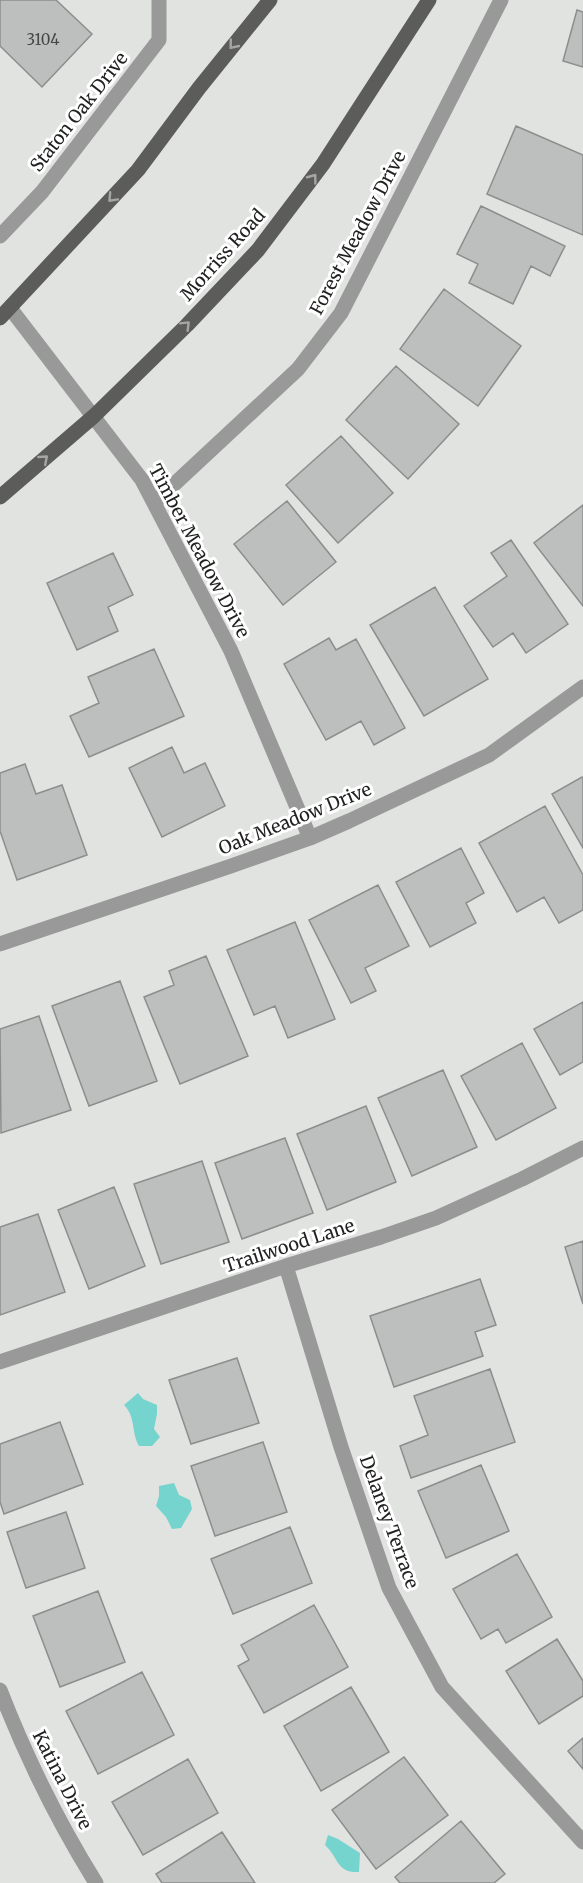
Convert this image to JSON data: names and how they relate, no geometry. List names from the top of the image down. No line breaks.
{"streets":{"main road":["Morriss Road"],"street":["Staton Oak Drive","Forest Meadow Drive","Timber Meadow Drive","Oak Meadow Drive","Trailwood Lane","Delaney Terrace","Katina Drive"]},"crossings":[["Forest Meadow Drive","Timber Meadow Drive"],["Morriss Road","Timber Meadow Drive"],["Timber Meadow Drive","Oak Meadow Drive"],["Trailwood Lane","Delaney Terrace"]],"one_way":["Morriss Road"],"house_numbers":["3104"]}
